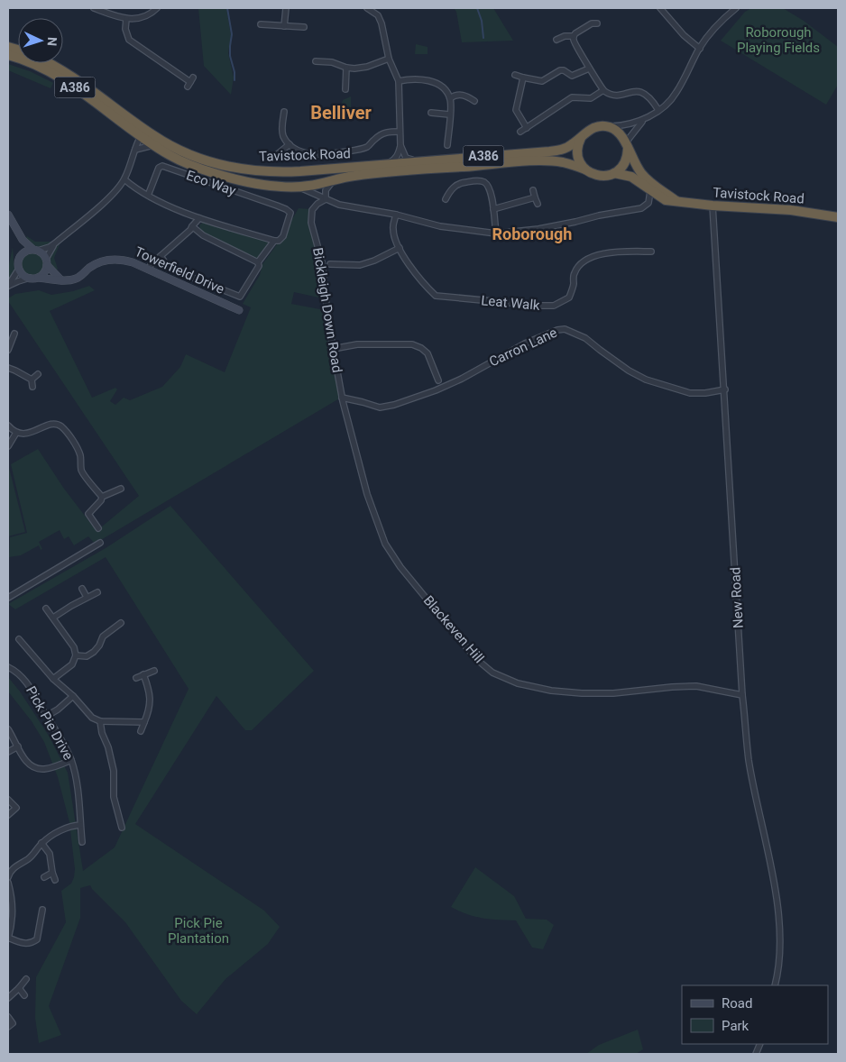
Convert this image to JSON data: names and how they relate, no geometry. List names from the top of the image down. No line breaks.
{"streets":{"highway":["A386","Tavistock Road"],"street":["Eco Way","Towerfield Drive","Leat Walk","Bickleigh Down Road","Carron Lane","New Road","Blackeven Hill","Pick Pie Drive"]},"crossings":[["Tavistock Road","Leat Walk"],["Tavistock Road","Bickleigh Down Road"],["Tavistock Road","New Road"],["Bickleigh Down Road","Carron Lane"],["Bickleigh Down Road","Blackeven Hill"],["Carron Lane","New Road"],["Carron Lane","Blackeven Hill"],["New Road","Blackeven Hill"]],"districts":["Belliver","Roborough"],"parks":["Roborough Playing Fields","Pick Pie Plantation"],"legend":["Road","Park"],"north":"right"}
